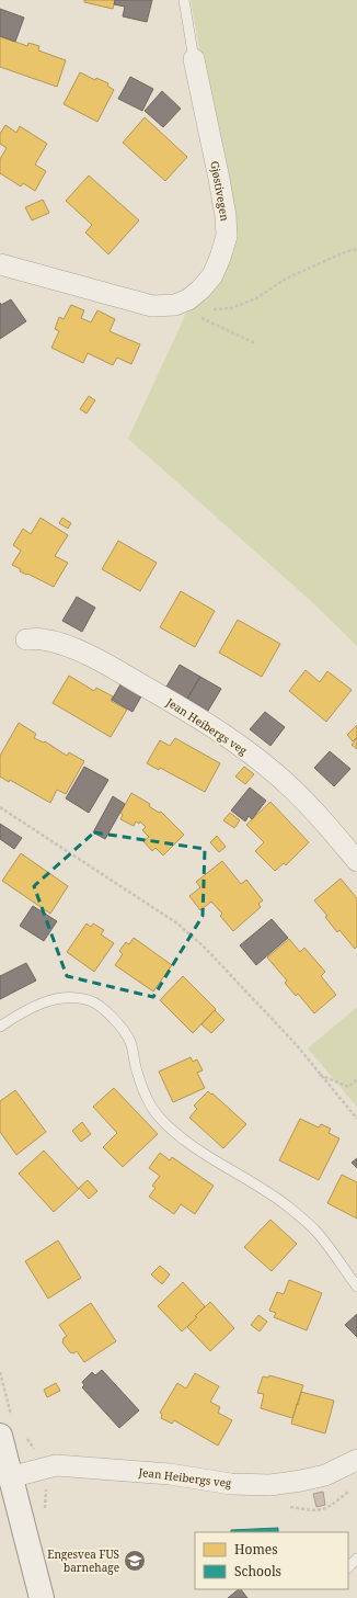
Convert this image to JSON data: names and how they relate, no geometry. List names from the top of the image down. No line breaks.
{"streets":{"street":["Gjøstivegen","Jean Heibergs veg"]},"places":{"school or university":["Engesvea FUS barnehage"]},"legend":["Homes","Schools"]}
